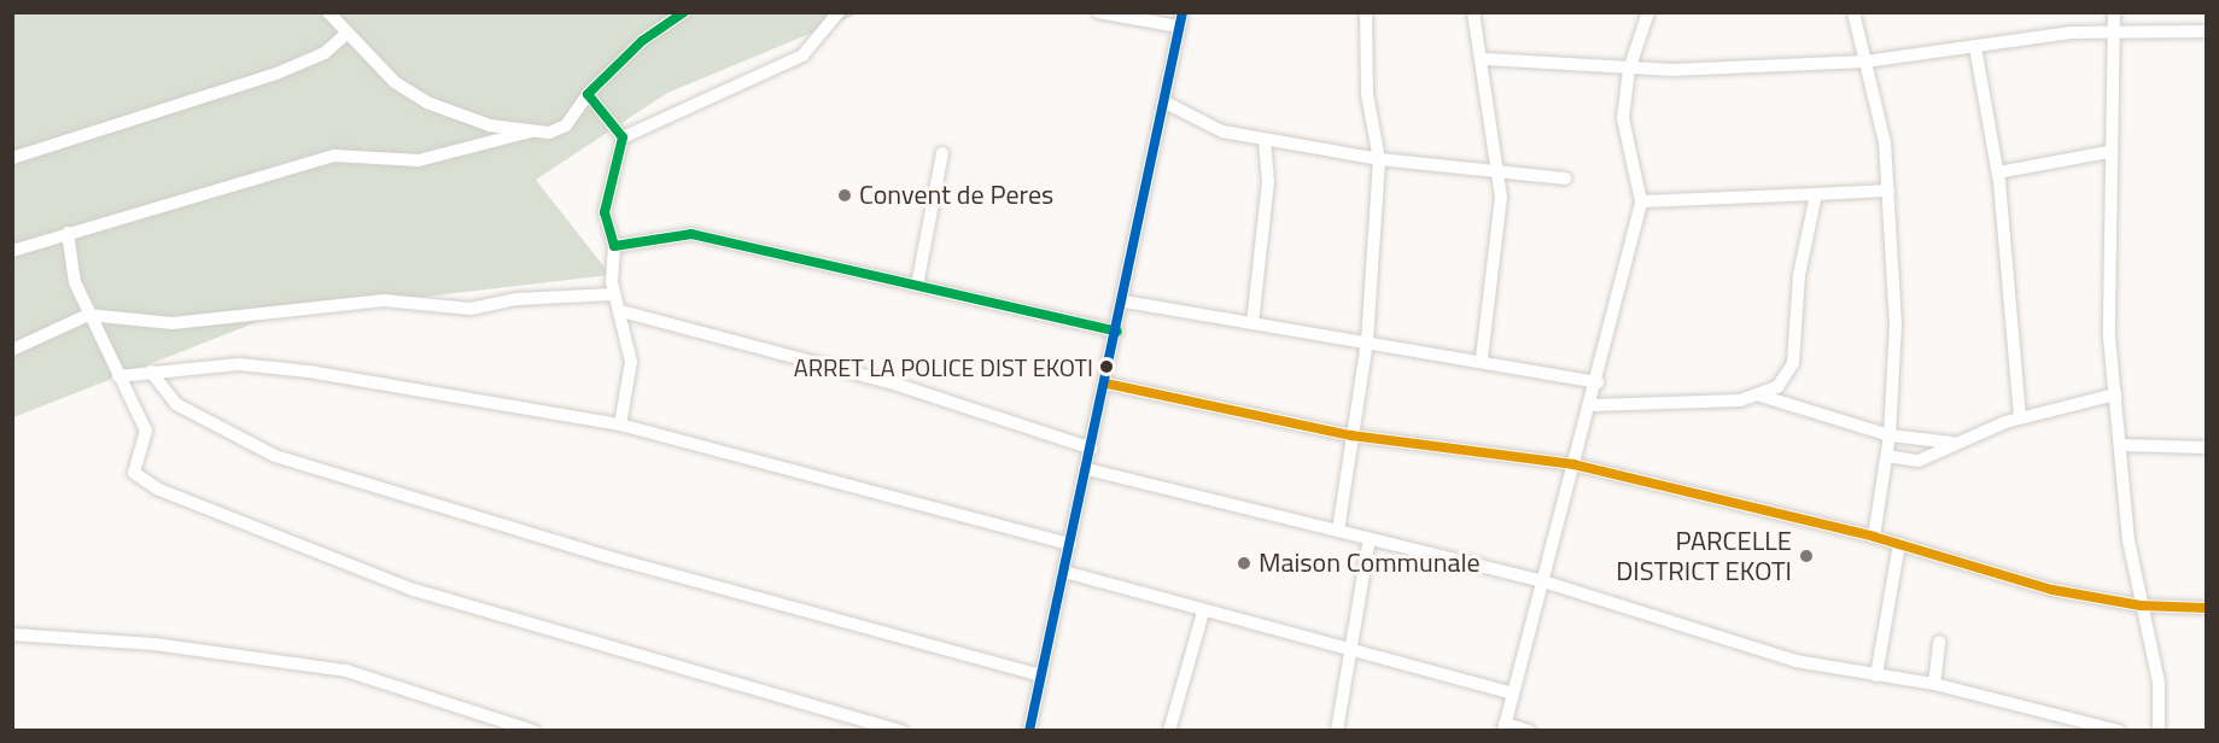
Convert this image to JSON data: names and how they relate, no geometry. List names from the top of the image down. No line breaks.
{"places":["Convent de Peres","ARRET LA POLICE DIST EKOTI","PARCELLE DISTRICT EKOTI","Maison Communale"]}
